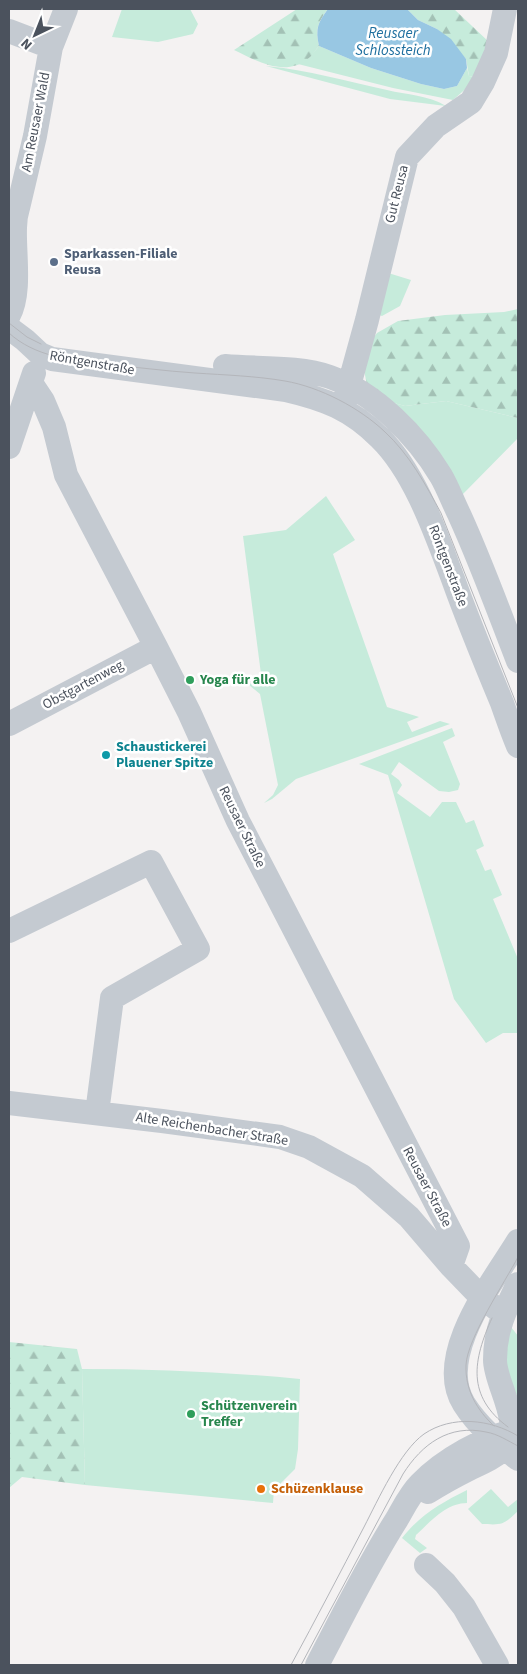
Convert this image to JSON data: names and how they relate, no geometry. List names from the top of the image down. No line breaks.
{"streets":{"street":["Am Reusaer Wald","Gut Reusa","Röntgenstraße","Obstgartenweg","Reusaer Straße","Alte Reichenbacher Straße"]},"crossings":[["Gut Reusa","Röntgenstraße"],["Obstgartenweg","Reusaer Straße"],["Reusaer Straße","Alte Reichenbacher Straße"]],"water":["Reusaer Schlossteich"],"places":["Sparkassen-Filiale Reusa","Yoga für alle","Schaustickerei Plauener Spitze","Schützenverein Treffer","Schüzenklause"],"north":"bottom left"}
